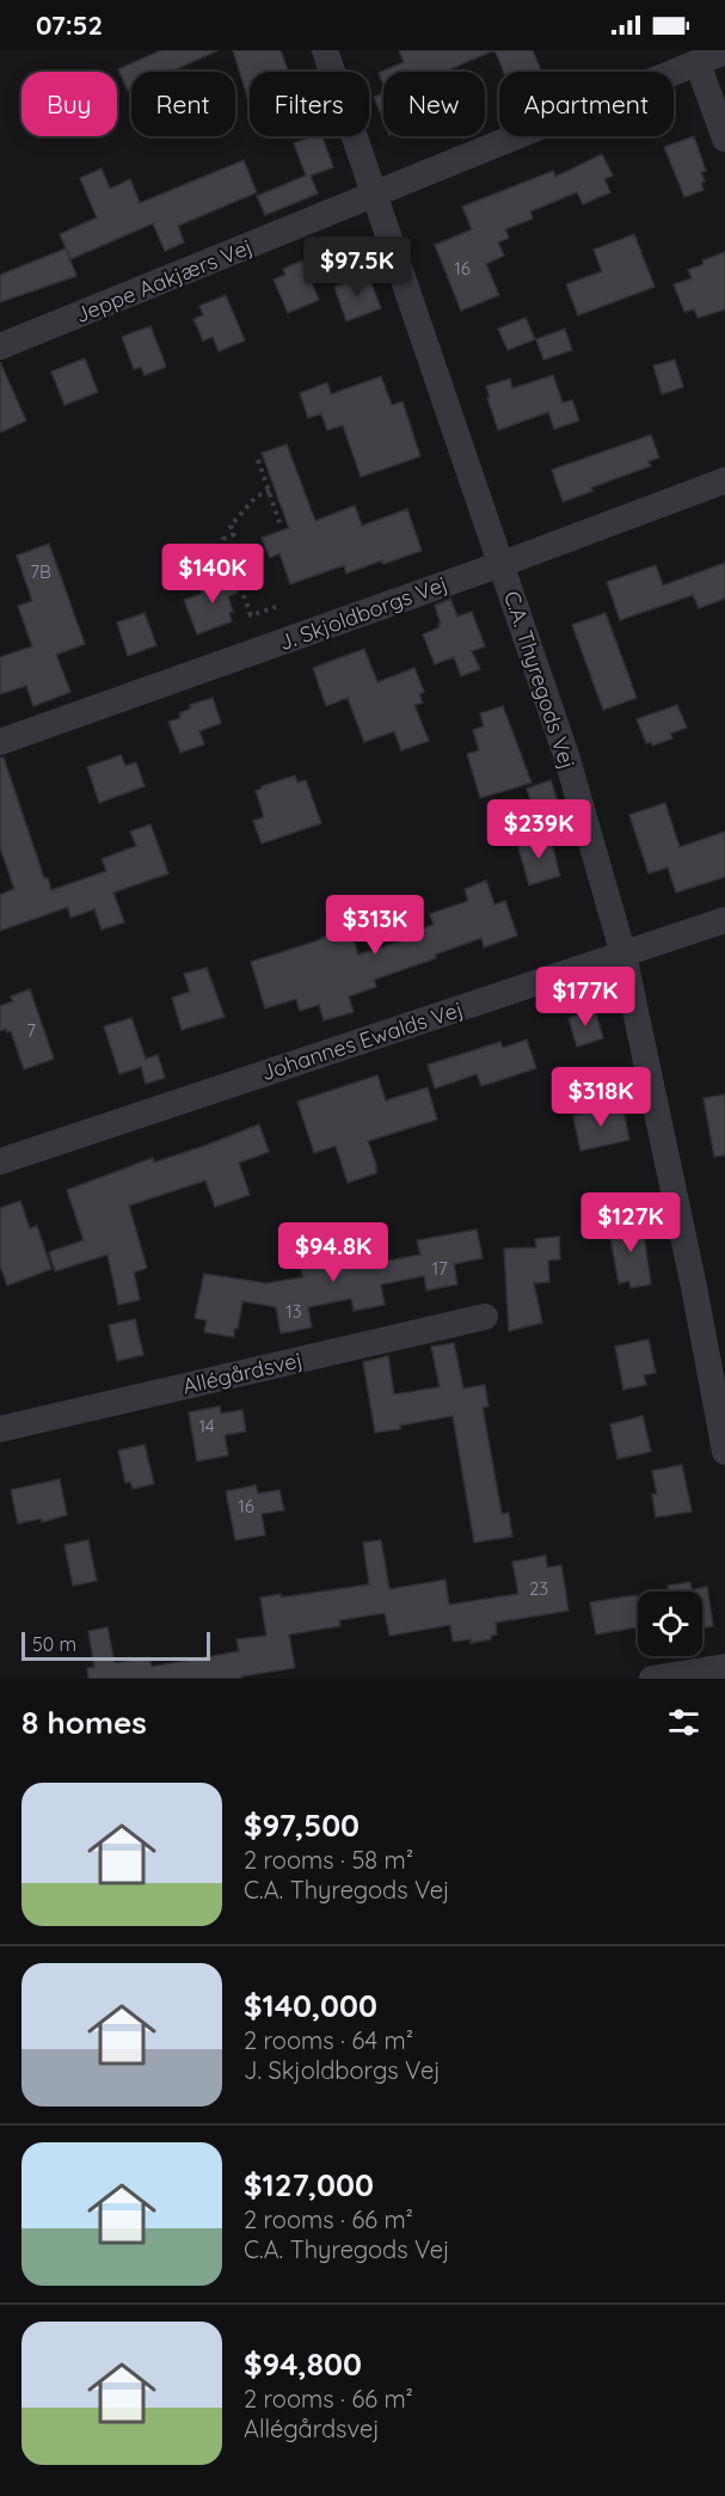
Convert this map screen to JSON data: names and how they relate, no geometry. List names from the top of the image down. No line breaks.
{"streets":{"street":["Jeppe Aakjærs Vej","J. Skjoldborgs Vej","C.A. Thyregods Vej","Johannes Ewalds Vej","Allégårdsvej"]},"crossings":[["Jeppe Aakjærs Vej","C.A. Thyregods Vej"],["J. Skjoldborgs Vej","C.A. Thyregods Vej"],["C.A. Thyregods Vej","Johannes Ewalds Vej"]],"house_numbers":["16","7B","7","17","13","14","16","23"],"scale_bar":"50 m","page":{"status":"07:52","chip":["Buy","Rent","Filters","New","Apartment"],"price":["$97.5K","$140K","$239K","$313K","$177K","$318K","$127K","$94.8K"],"scale":"50 m","heading":"8 homes","list":[{"name":"$97,500","note":"2 rooms · 58 m² · C.A. Thyregods Vej"},{"name":"$140,000","note":"2 rooms · 64 m² · J. Skjoldborgs Vej"},{"name":"$127,000","note":"2 rooms · 66 m² · C.A. Thyregods Vej"},{"name":"$94,800","note":"2 rooms · 66 m² · Allégårdsvej"}]}}
